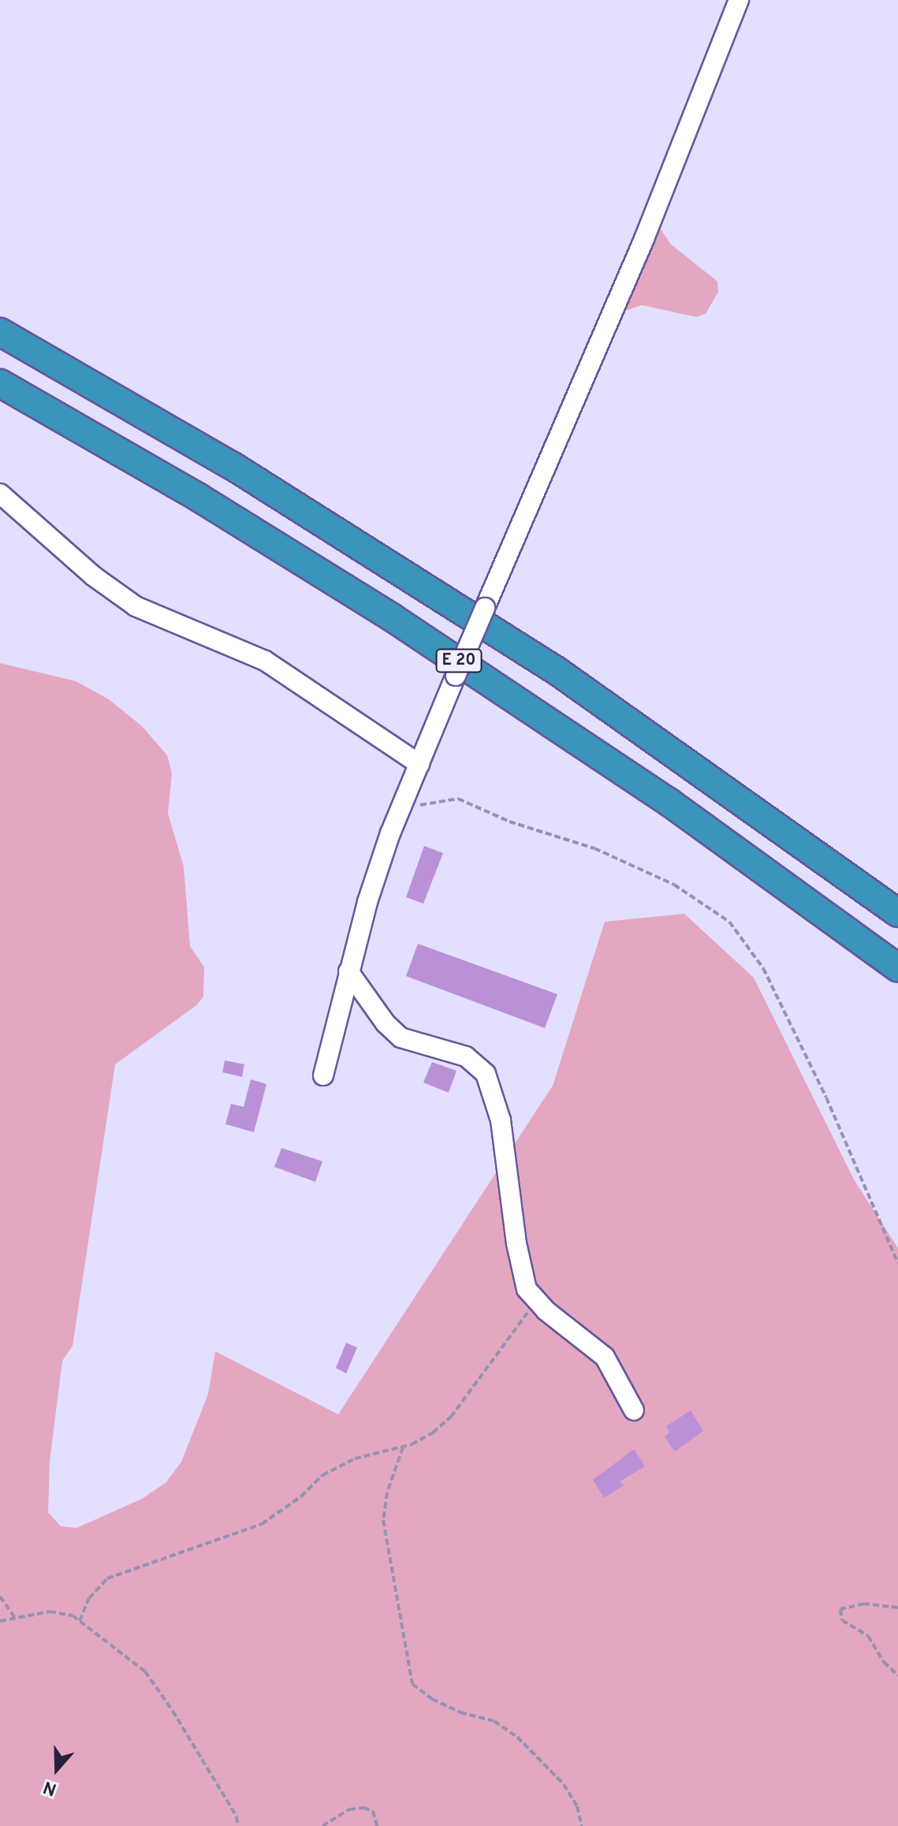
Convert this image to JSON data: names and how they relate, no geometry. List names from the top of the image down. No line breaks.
{"streets":{"highway":["E 20"]},"north":"bottom"}
